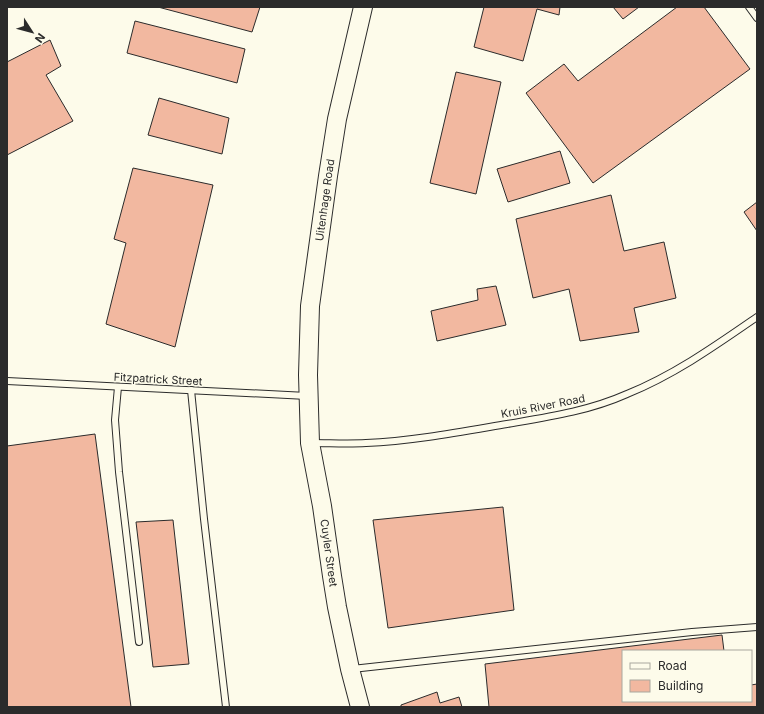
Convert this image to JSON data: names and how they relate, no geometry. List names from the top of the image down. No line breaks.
{"streets":{"main road":["Uitenhage Road","Cuyler Street"],"lane":["Fitzpatrick Street","Kruis River Road"]},"crossings":[["Uitenhage Road","Fitzpatrick Street"],["Uitenhage Road","Cuyler Street"],["Fitzpatrick Street","Cuyler Street"],["Kruis River Road","Cuyler Street"]],"legend":["Road","Building"],"north":"bottom right"}
